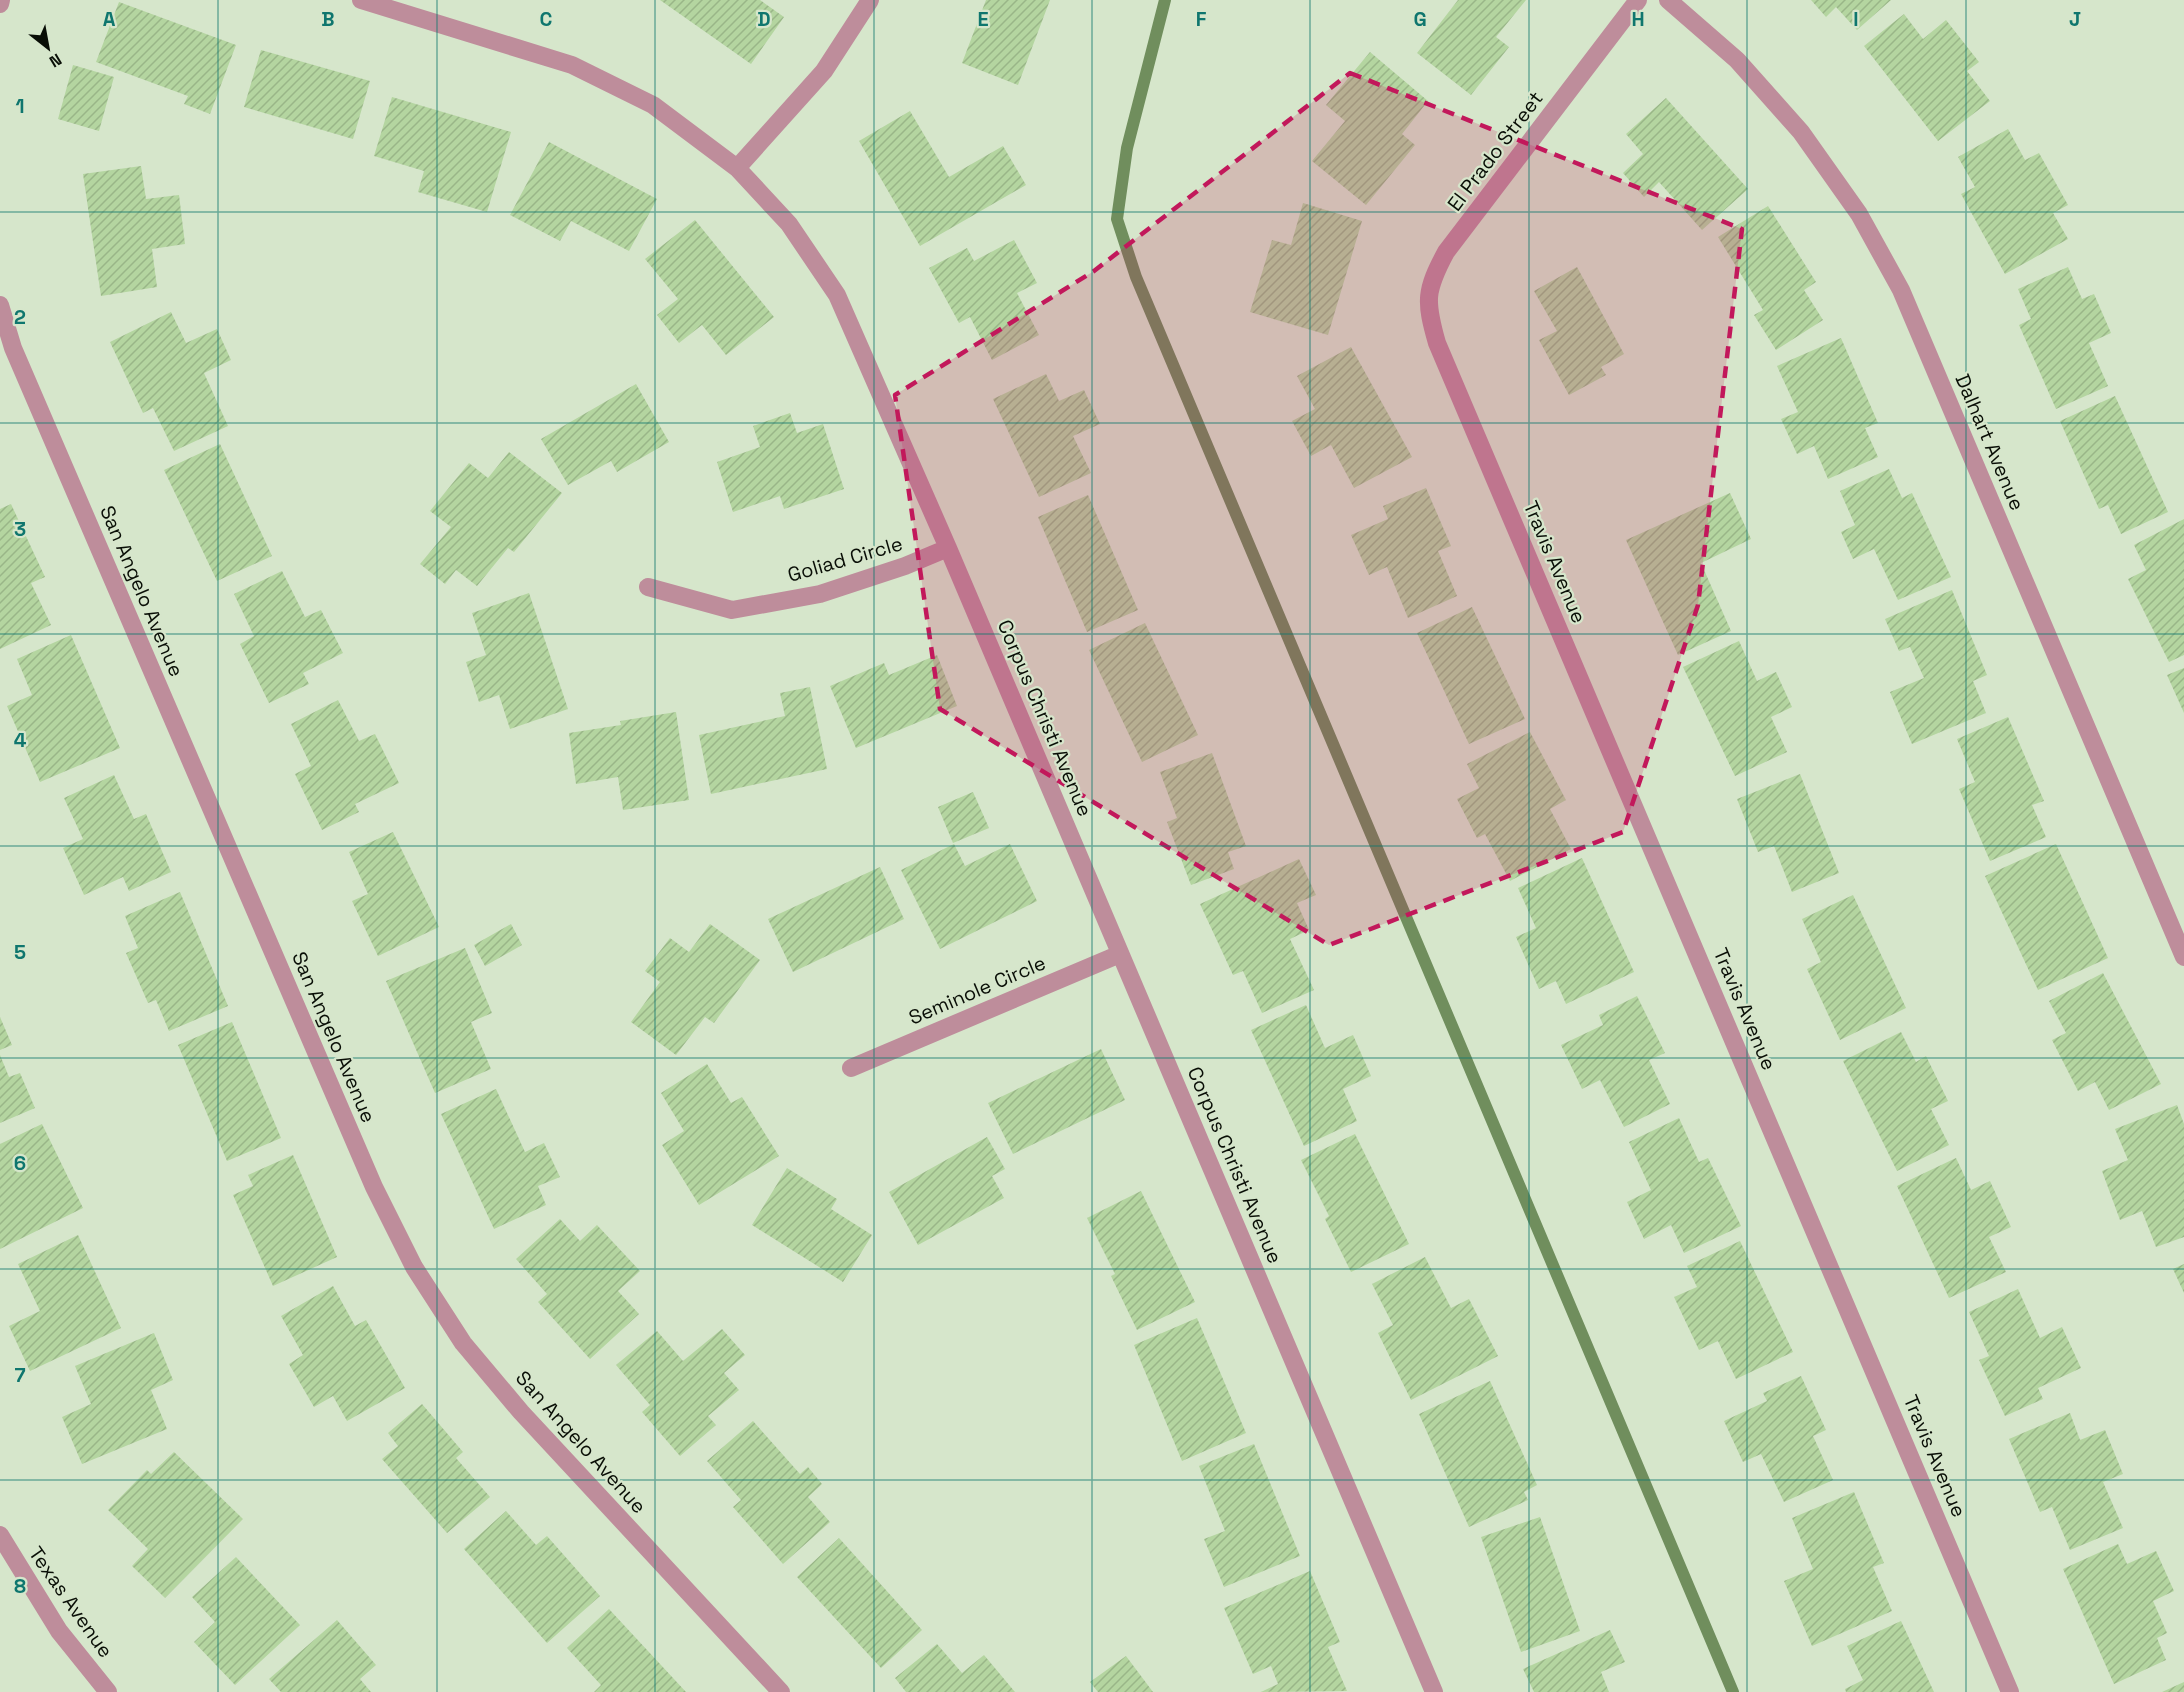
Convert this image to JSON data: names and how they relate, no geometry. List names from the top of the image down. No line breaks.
{"streets":{"street":["El Prado Street","Dalhart Avenue","Goliad Circle","Travis Avenue","San Angelo Avenue","Corpus Christi Avenue","Seminole Circle","Texas Avenue"]},"crossings":[["El Prado Street","Travis Avenue"],["Goliad Circle","Corpus Christi Avenue"],["Corpus Christi Avenue","Seminole Circle"]],"north":"bottom right","grid":{"columns":["A","B","C","D","E","F","G","H","I","J"],"rows":["1","2","3","4","5","6","7","8"]}}
